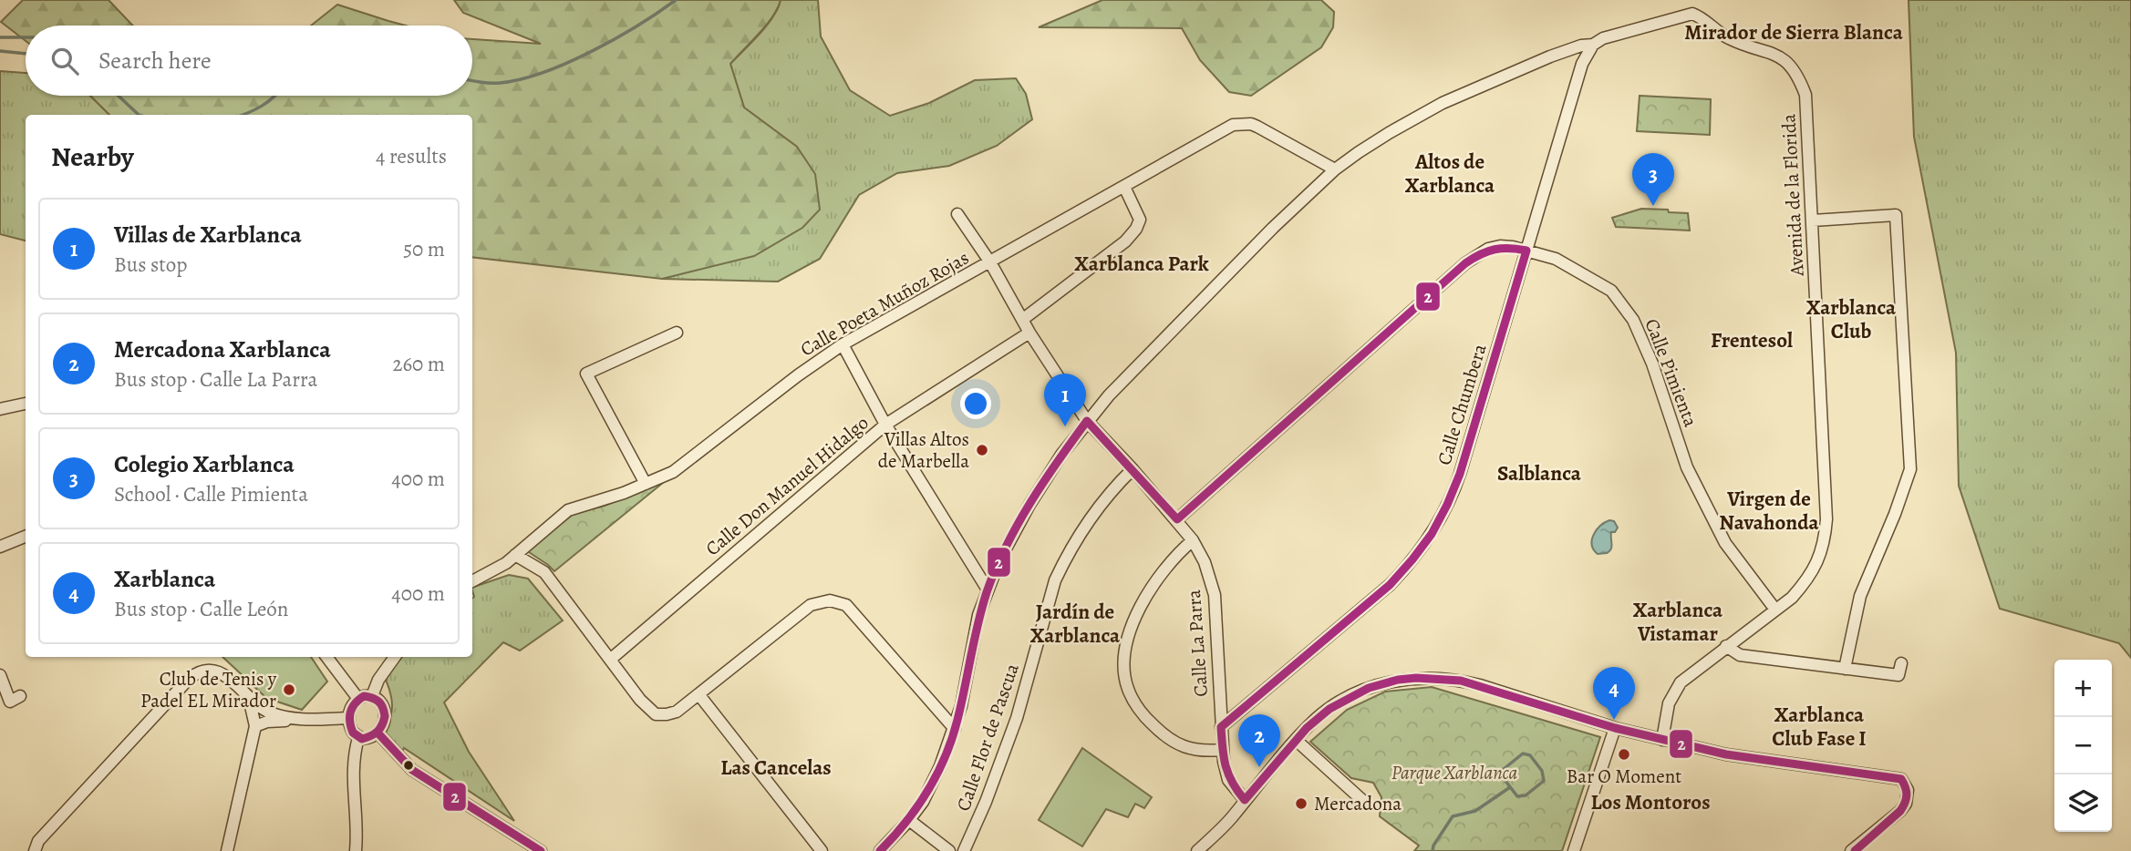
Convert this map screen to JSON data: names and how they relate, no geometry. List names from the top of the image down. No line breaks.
{"streets":{"street":["Avenida de la Florida","Calle Poeta Muñoz Rojas","Calle Pimienta","Calle Chumbera","Calle Don Manuel Hidalgo","Calle La Parra","Calle Flor de Pascua"]},"crossings":[["Avenida de la Florida","Calle Poeta Muñoz Rojas"],["Avenida de la Florida","Calle Pimienta"],["Avenida de la Florida","Calle Chumbera"],["Avenida de la Florida","Calle La Parra"],["Calle Poeta Muñoz Rojas","Calle La Parra"],["Calle Pimienta","Calle Chumbera"],["Calle Pimienta","Calle La Parra"],["Calle Chumbera","Calle La Parra"],["Calle Don Manuel Hidalgo","Calle La Parra"],["Calle La Parra","Calle Flor de Pascua"]],"districts":["Mirador de Sierra Blanca","Altos de Xarblanca","Xarblanca Park","Xarblanca Club","Frentesol","Salblanca","Virgen de Navahonda","Xarblanca Vistamar","Jardín de Xarblanca","Xarblanca Club Fase I","Las Cancelas","Los Montoros"],"parks":["Parque Xarblanca"],"places":["Villas Altos de Marbella","Club de Tenis y Padel EL Mirador","Bar O Moment","Mercadona"],"lines":["transit line 2"],"page":{"search":"Search here","heading":["Nearby","4 results"],"pins":["3","1","4","2"],"list":[{"mark":"1","name":"Villas de Xarblanca","note":"Bus stop","value":"50 m"},{"mark":"2","name":"Mercadona Xarblanca","note":"Bus stop · Calle La Parra","value":"260 m"},{"mark":"3","name":"Colegio Xarblanca","note":"School · Calle Pimienta","value":"400 m"},{"mark":"4","name":"Xarblanca","note":"Bus stop · Calle León","value":"400 m"}],"map_buttons":["+","−"]}}
